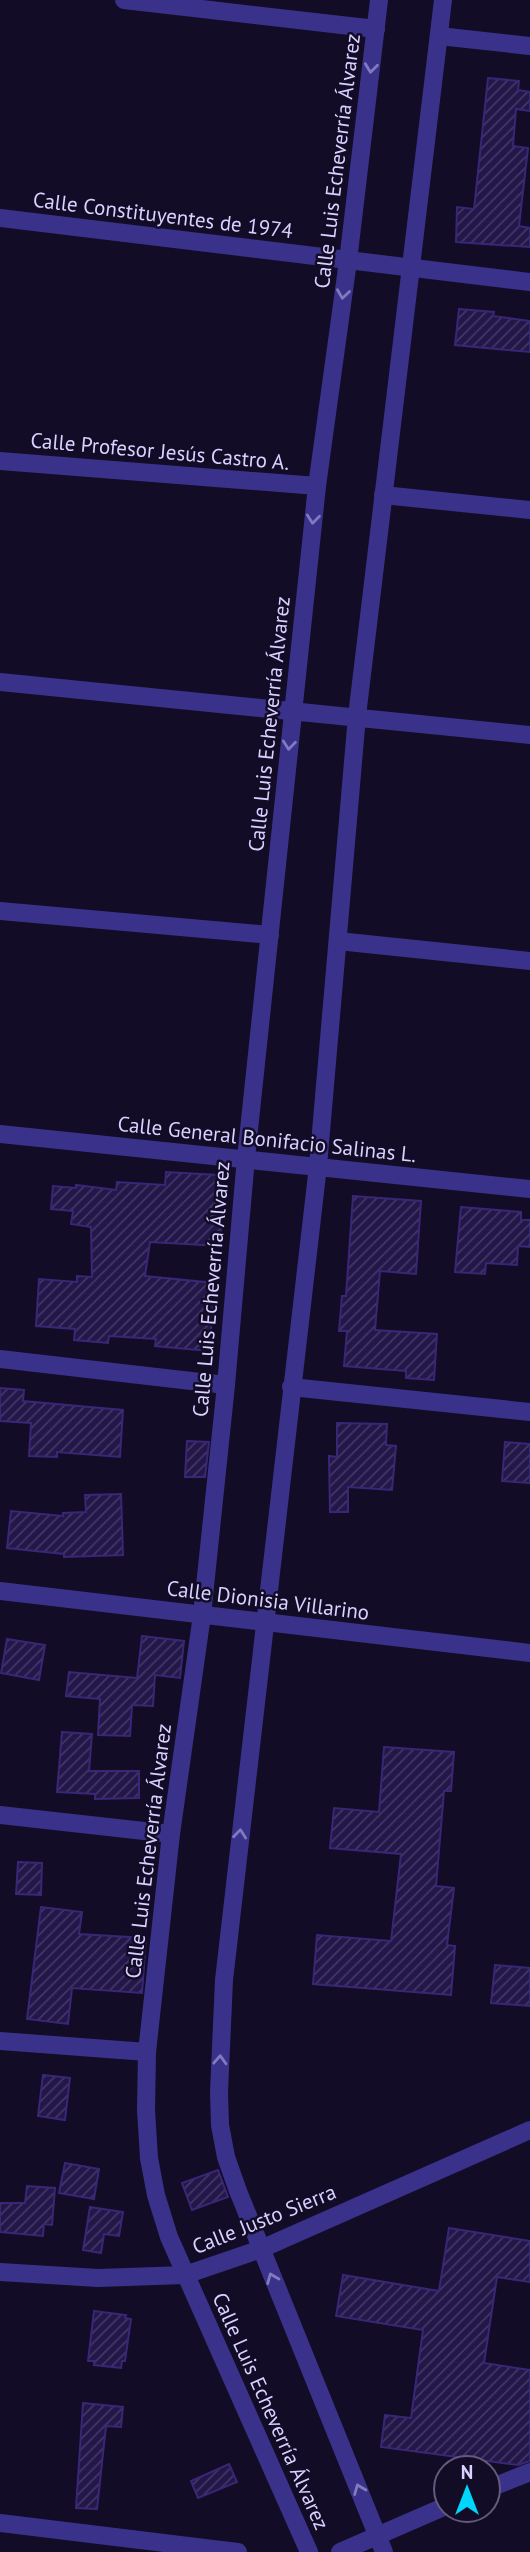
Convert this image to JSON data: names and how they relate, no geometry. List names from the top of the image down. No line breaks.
{"streets":{"street":["Calle Luis Echeverría Álvarez","Calle Constituyentes de 1974","Calle Profesor Jesús Castro A.","Calle General Bonifacio Salinas L.","Calle Dionisia Villarino","Calle Justo Sierra"]},"crossings":[["Calle Luis Echeverría Álvarez","Calle Constituyentes de 1974"],["Calle Luis Echeverría Álvarez","Calle Profesor Jesús Castro A."],["Calle Luis Echeverría Álvarez","Calle General Bonifacio Salinas L."],["Calle Luis Echeverría Álvarez","Calle Dionisia Villarino"],["Calle Luis Echeverría Álvarez","Calle Justo Sierra"]],"north":"top"}
